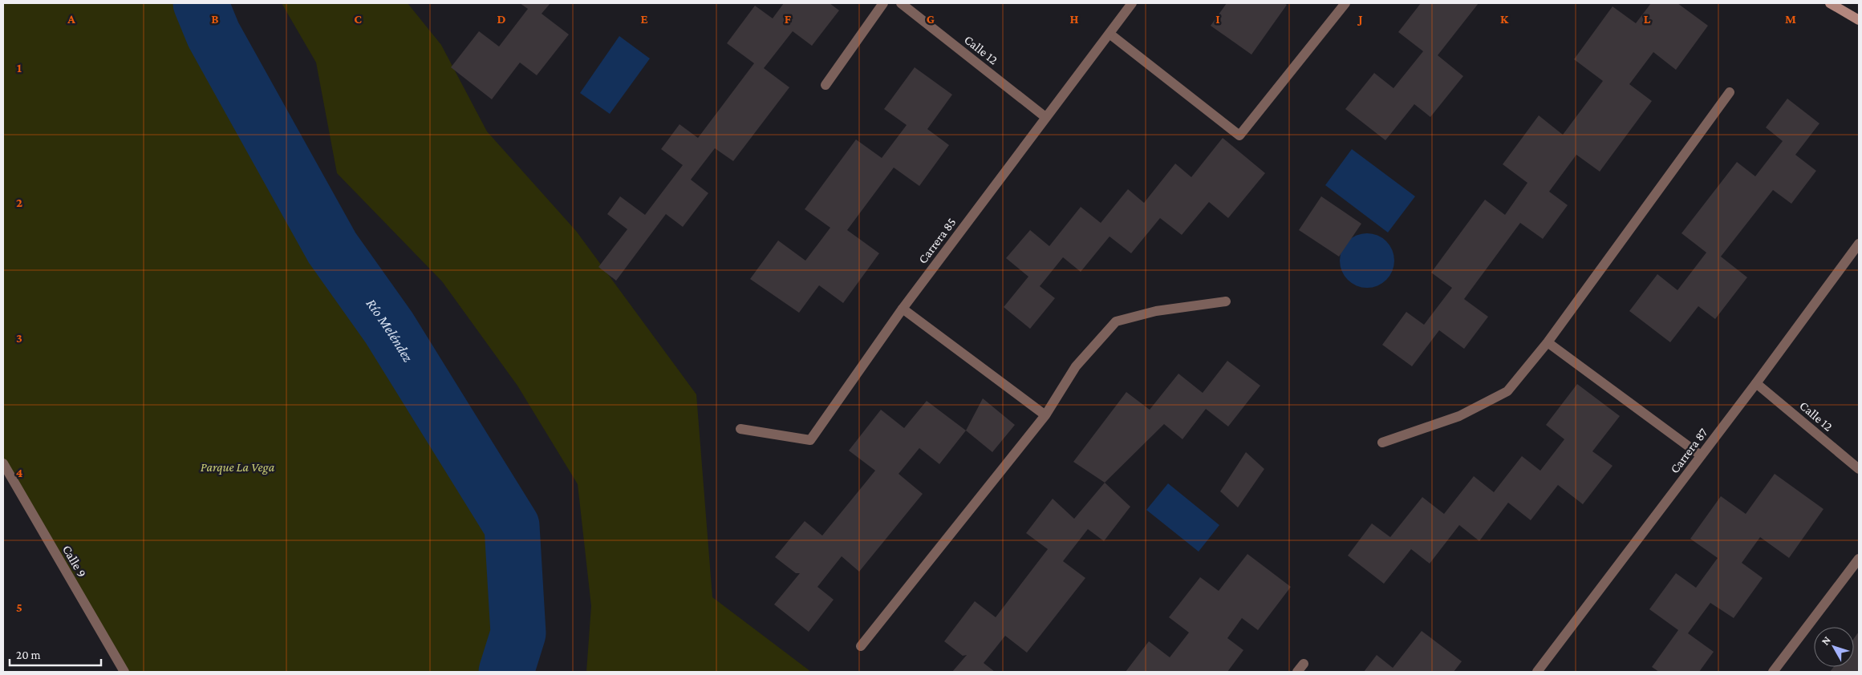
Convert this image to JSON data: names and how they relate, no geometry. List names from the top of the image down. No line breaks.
{"streets":{"street":["Calle 12","Carrera 85","Carrera 87","Calle 9"]},"crossings":[["Calle 12","Carrera 85"],["Calle 12","Carrera 87"]],"water":["Río Meléndez"],"parks":["Parque La Vega"],"scale_bar":"20 m","north":"top left","grid":{"columns":["A","B","C","D","E","F","G","H","I","J","K","L","M"],"rows":["1","2","3","4","5"]}}
